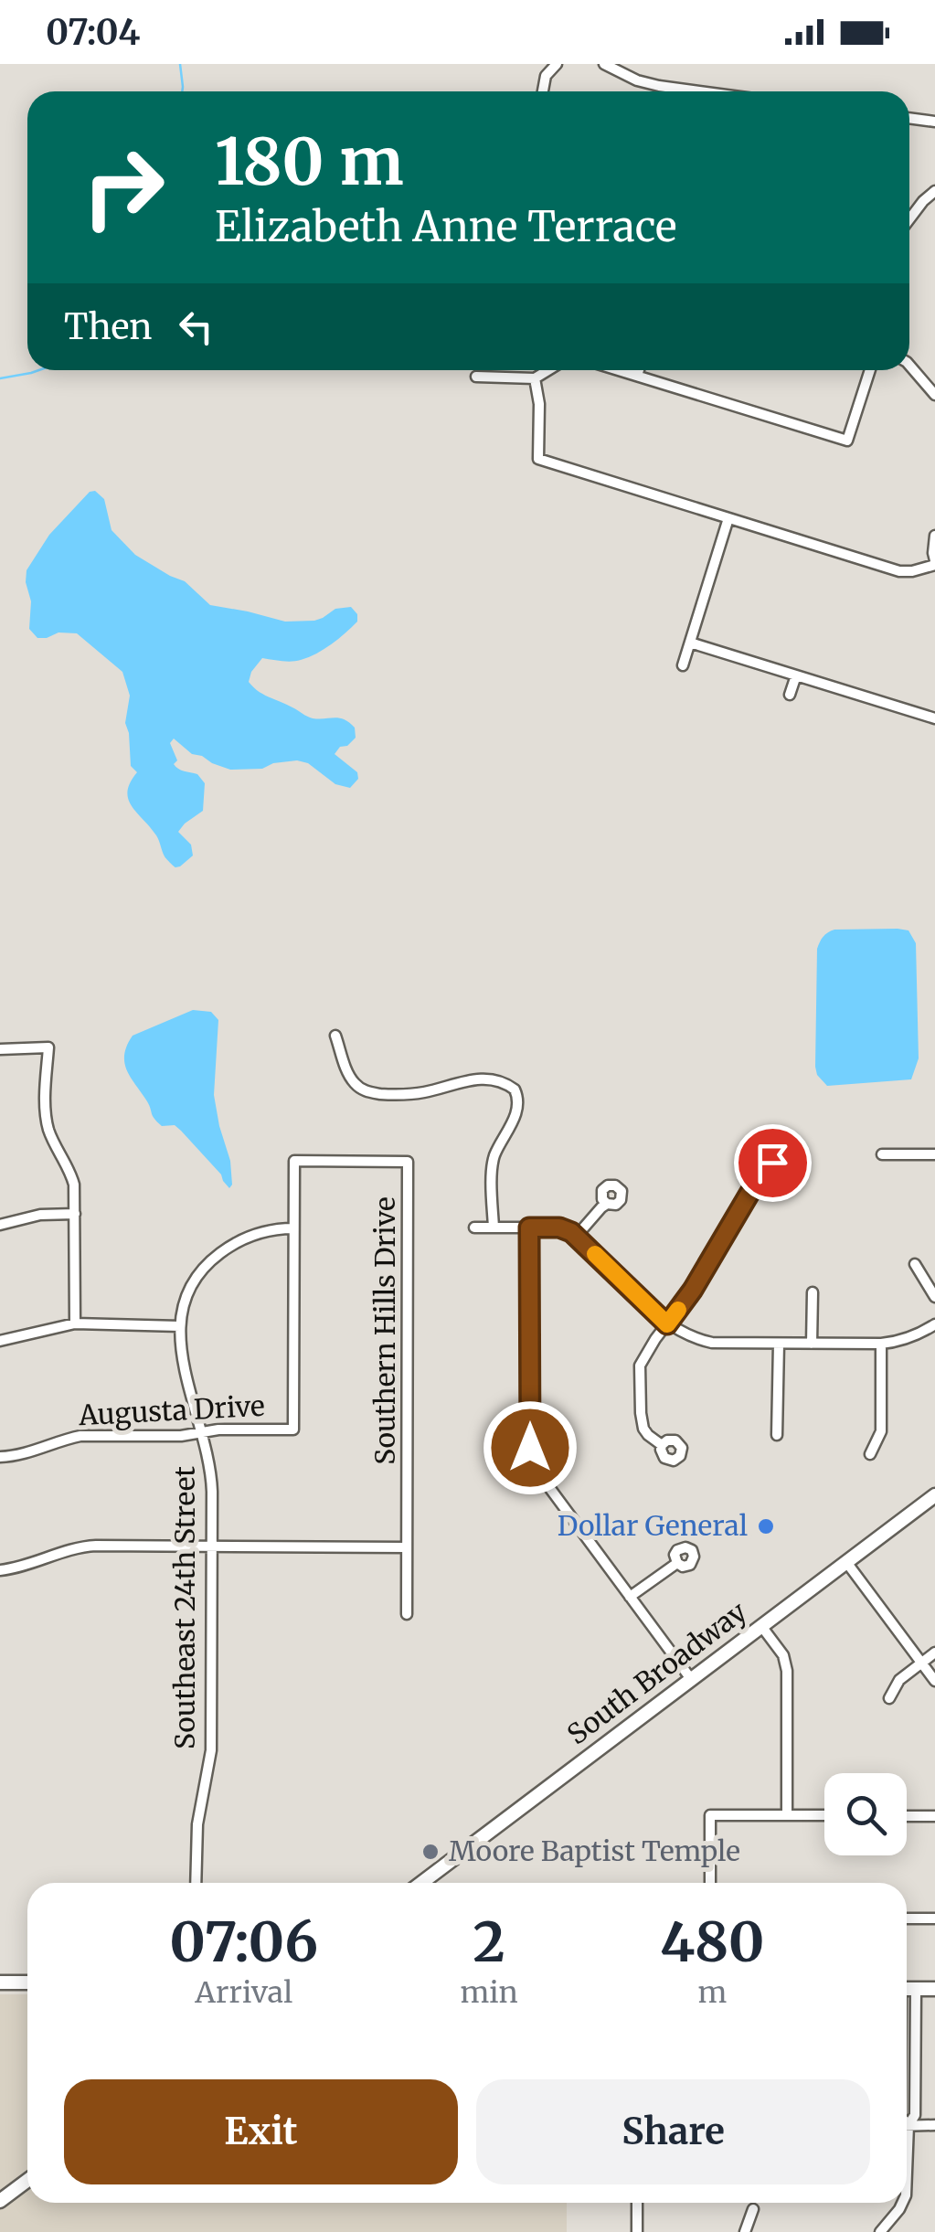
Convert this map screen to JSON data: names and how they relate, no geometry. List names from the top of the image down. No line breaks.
{"streets":{"street":["Southern Hills Drive","Augusta Drive","Southeast 24th Street","South Broadway"]},"crossings":[["Southern Hills Drive","Augusta Drive"],["Southern Hills Drive","Southeast 24th Street"],["Augusta Drive","Southeast 24th Street"]],"places":["Dollar General","Moore Baptist Temple"],"page":{"status":"07:04","turn":["180 m","Elizabeth Anne Terrace"],"then":"Then","eta":["07:06","Arrival","2","min","480","m"],"buttons":["Exit","Share"]}}
